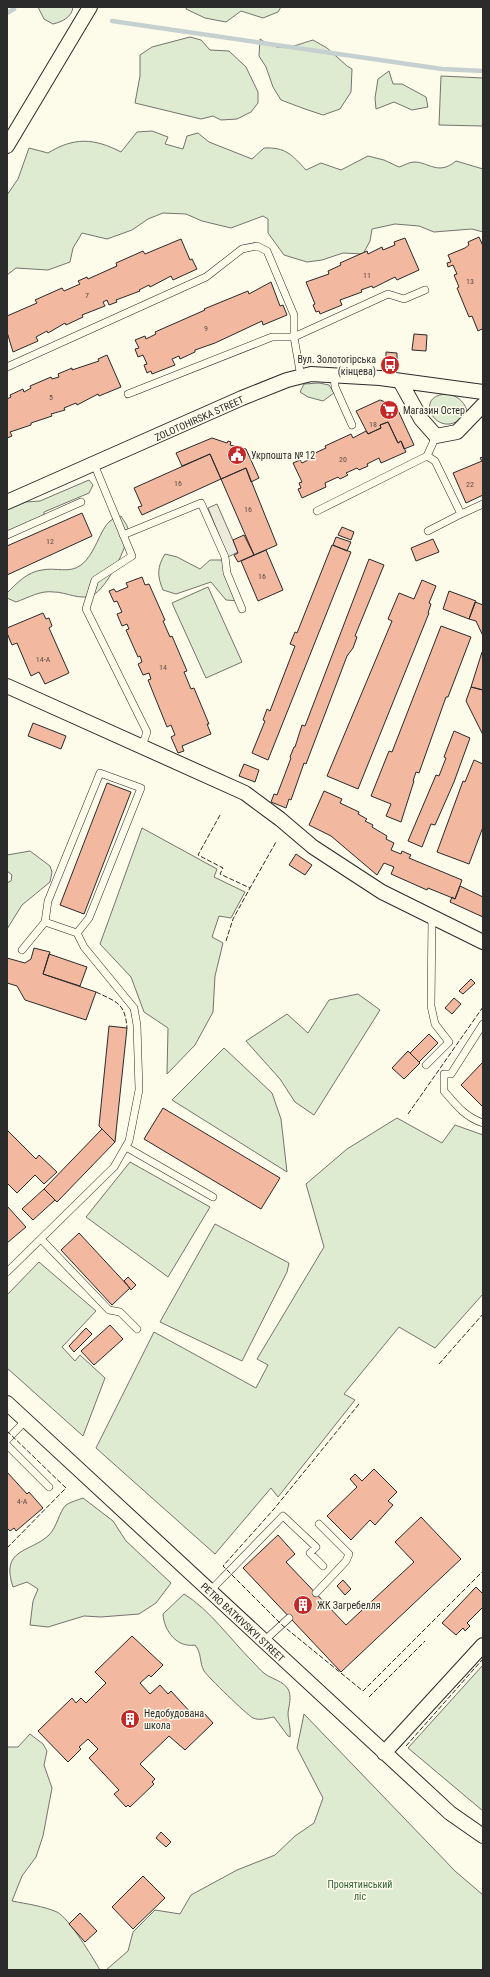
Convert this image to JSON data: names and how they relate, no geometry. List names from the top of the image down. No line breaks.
{"streets":{"street":["ZOLOTOHIRSKA STREET","PETRO BATKIVSKYI STREET"]},"parks":["Пронятинський ліс"],"places":{"bus stop":["Вул. Золотогірська (кінцева)"],"supermarket":["Магазин Остер"],"public building":["Укрпошта № 12"],"building":["ЖК Загребелля","Недобудована школа"]},"house_numbers":["11","13","7","9","5","18","20","16","22","16","12","16","14-А","14","4-А"]}
